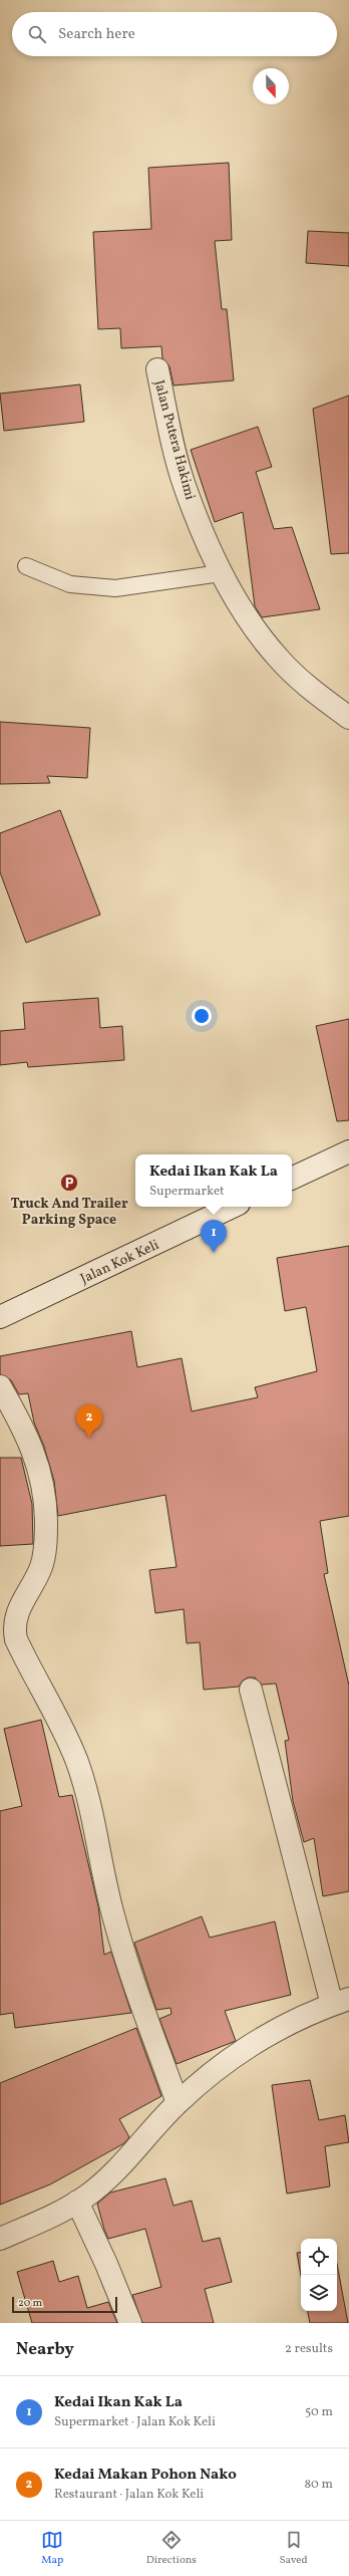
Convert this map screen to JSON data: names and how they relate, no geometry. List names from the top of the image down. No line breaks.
{"streets":{"street":["Jalan Putera Hakimi","Jalan Kok Keli"]},"places":{"parking":["Truck And Trailer Parking Space"]},"scale_bar":"20 m","north":"bottom","page":{"search":"Search here","popup":["Kedai Ikan Kak La","Supermarket"],"pins":["1","2"],"scale":"20 m","heading":["Nearby","2 results"],"list":[{"mark":"1","name":"Kedai Ikan Kak La","note":"Supermarket · Jalan Kok Keli","value":"50 m"},{"mark":"2","name":"Kedai Makan Pohon Nako","note":"Restaurant · Jalan Kok Keli","value":"80 m"}],"nav":["Map","Directions","Saved"]}}
